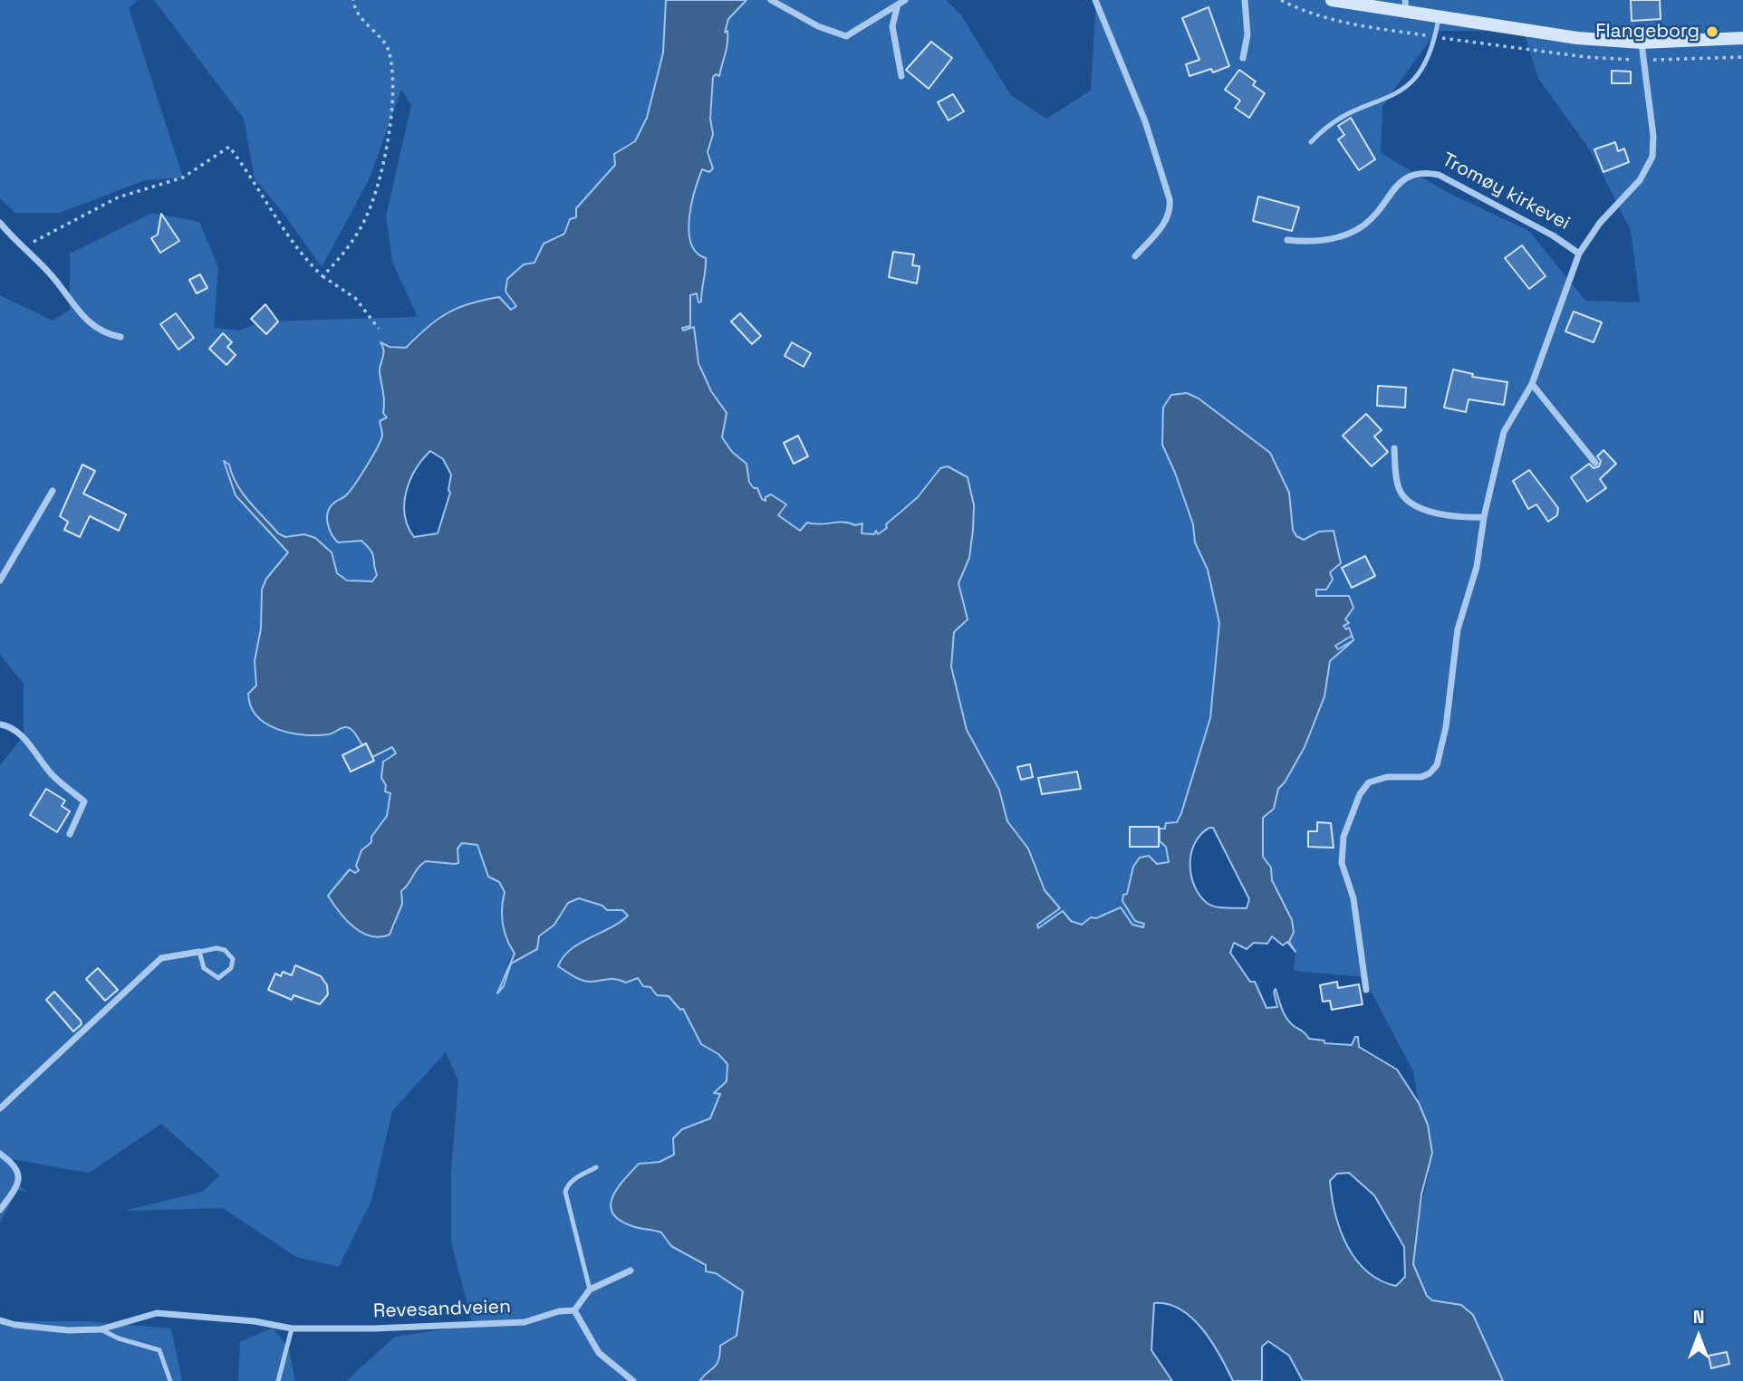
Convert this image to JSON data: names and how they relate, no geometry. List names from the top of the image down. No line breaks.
{"streets":{"street":["Tromøy kirkevei","Revesandveien"]},"places":["Flangeborg"],"north":"top"}
